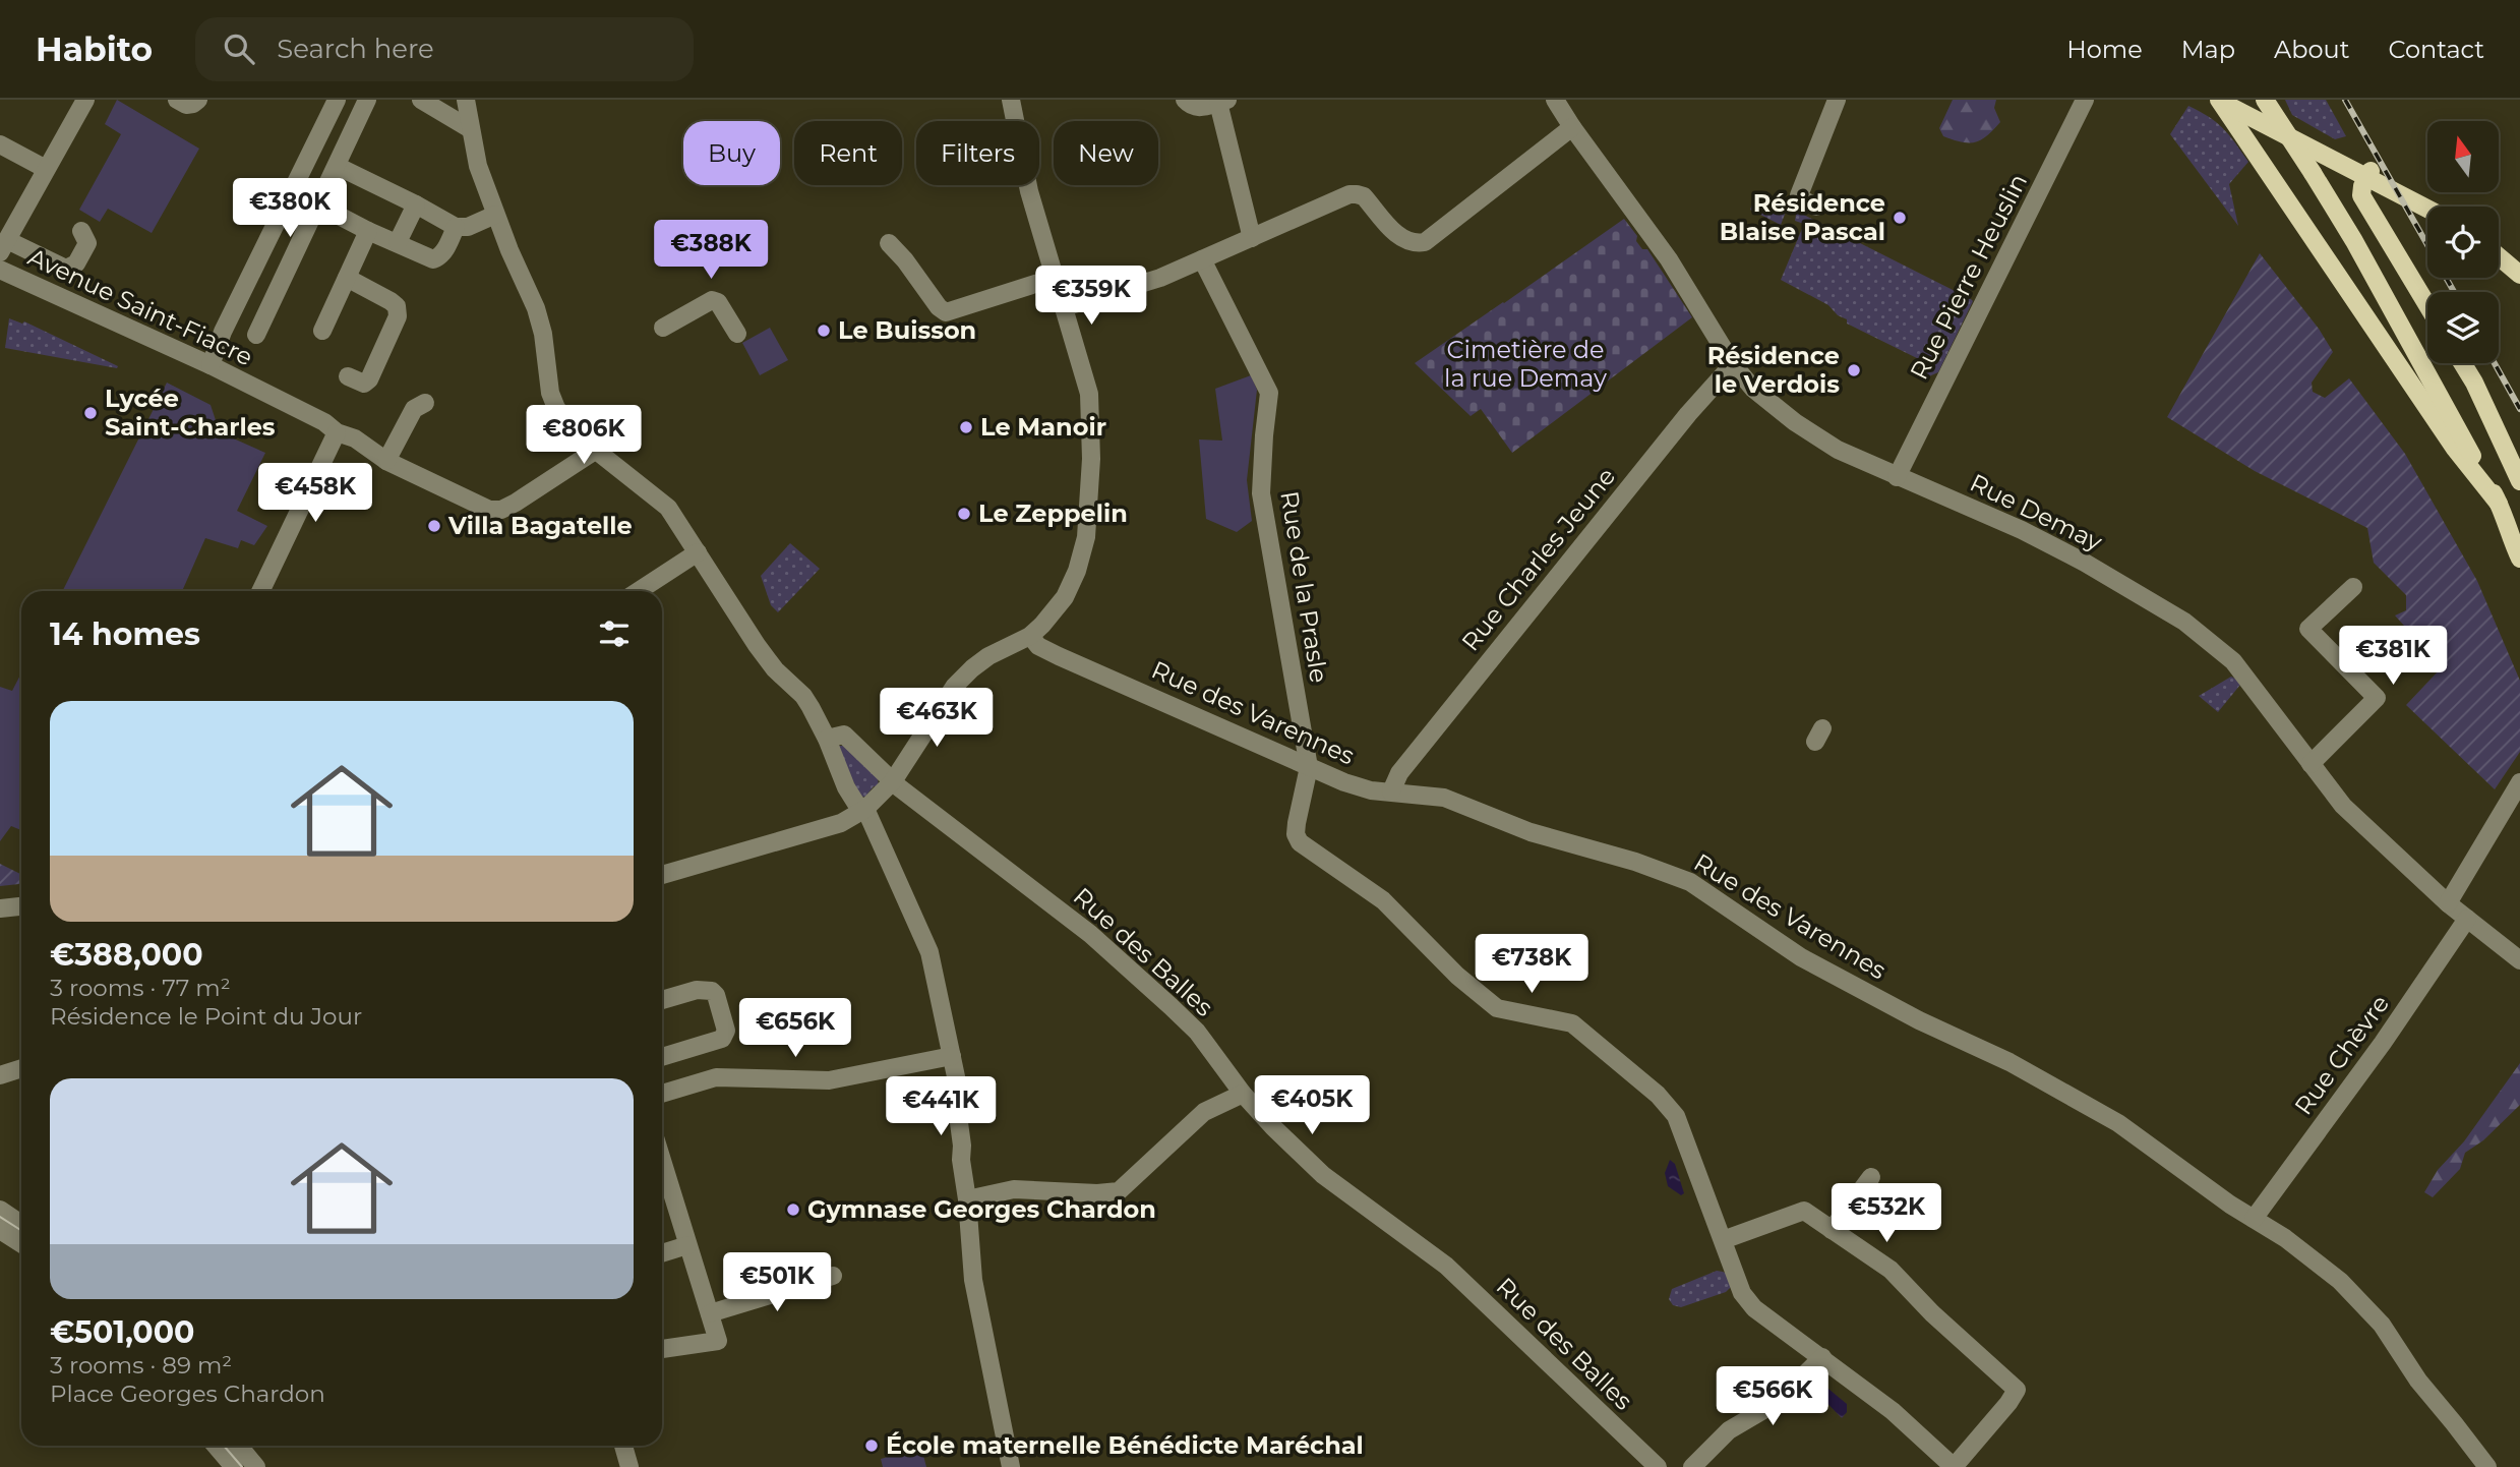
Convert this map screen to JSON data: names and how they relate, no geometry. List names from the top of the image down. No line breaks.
{"streets":{"street":["Rue Pierre Heuslin","Avenue Saint-Fiacre","Rue Demay","Rue Charles Jeune","Rue de la Prasle","Rue des Varennes","Rue des Balles","Rue Chèvre"]},"crossings":[["Rue Pierre Heuslin","Rue Demay"],["Rue Demay","Rue Charles Jeune"],["Rue Demay","Rue Chèvre"],["Rue Charles Jeune","Rue des Varennes"],["Rue de la Prasle","Rue des Varennes"],["Rue des Varennes","Rue Chèvre"]],"parks":["Cimetière de la rue Demay"],"places":["Résidence Blaise Pascal","Le Buisson","Résidence le Verdois","Lycée Saint-Charles","Le Manoir","Le Zeppelin","Villa Bagatelle","Gymnase Georges Chardon","École maternelle Bénédicte Maréchal"],"north":"top","page":{"header":"Habito","search":"Search here","nav":["Home","Map","About","Contact"],"chip":["Buy","Rent","Filters","New"],"price":["€380K","€388K","€359K","€806K","€458K","€381K","€463K","€738K","€656K","€405K","€441K","€532K","€501K","€566K"],"heading":"14 homes","list":[{"name":"€388,000","note":"3 rooms · 77 m² · Résidence le Point du Jour"},{"name":"€501,000","note":"3 rooms · 89 m² · Place Georges Chardon"}]}}
